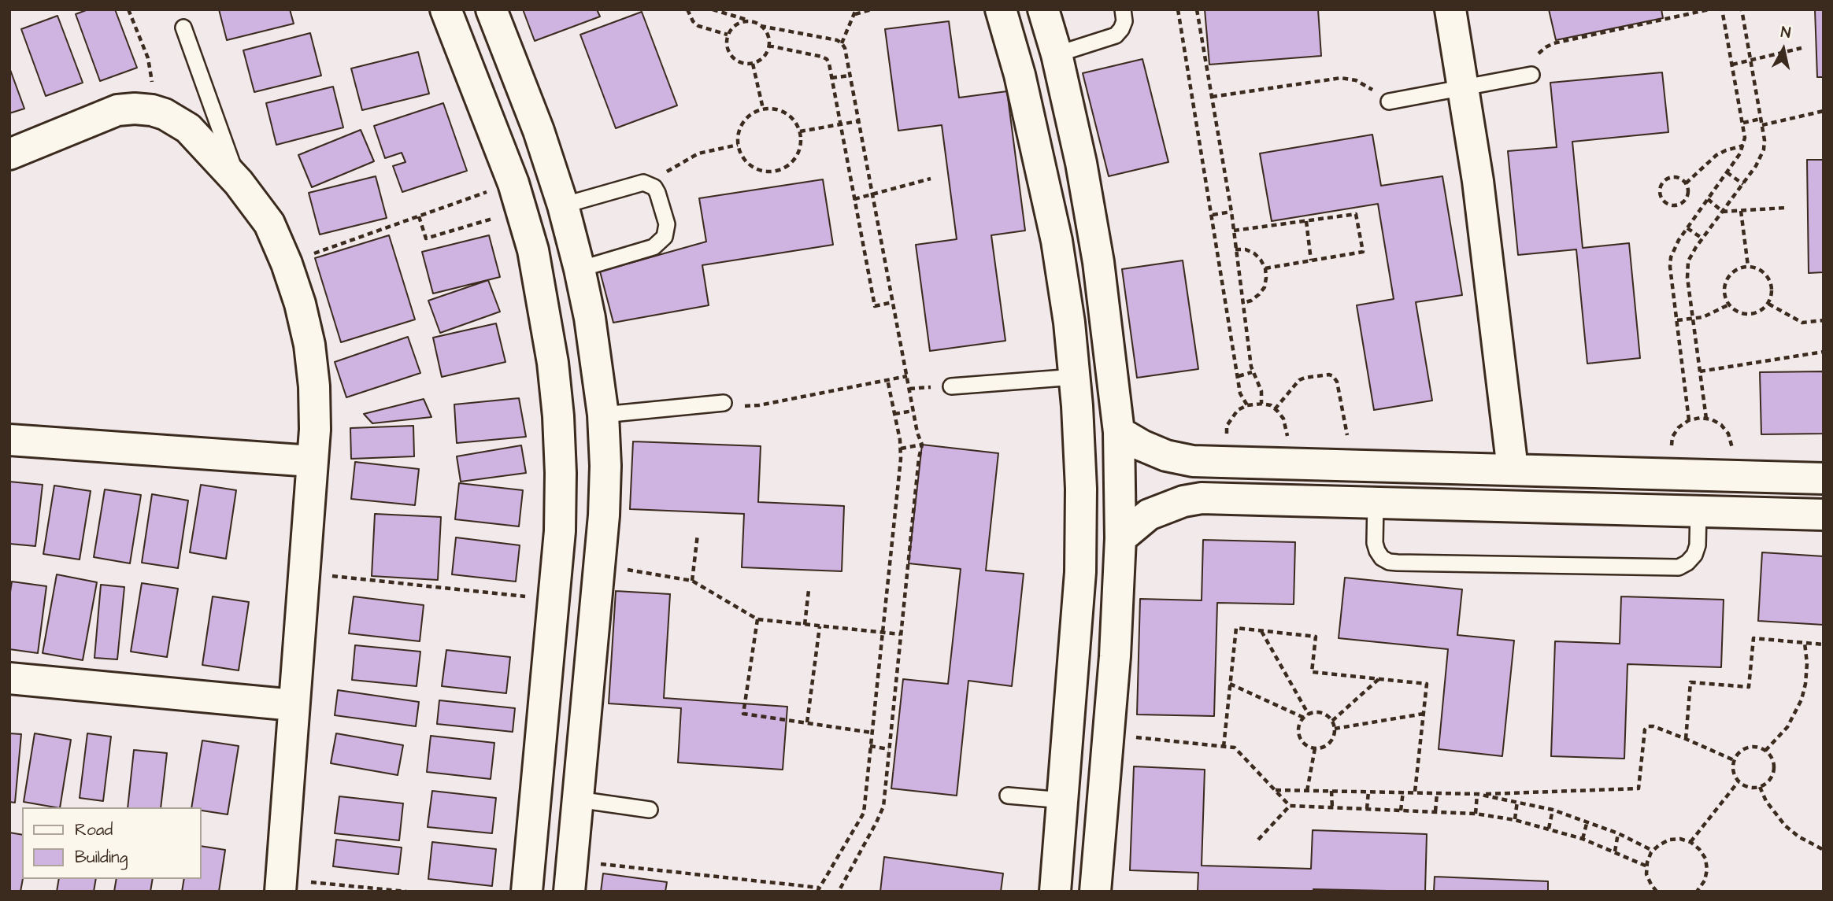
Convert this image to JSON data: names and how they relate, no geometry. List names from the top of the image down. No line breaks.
{"legend":["Road","Building"],"north":"top"}
